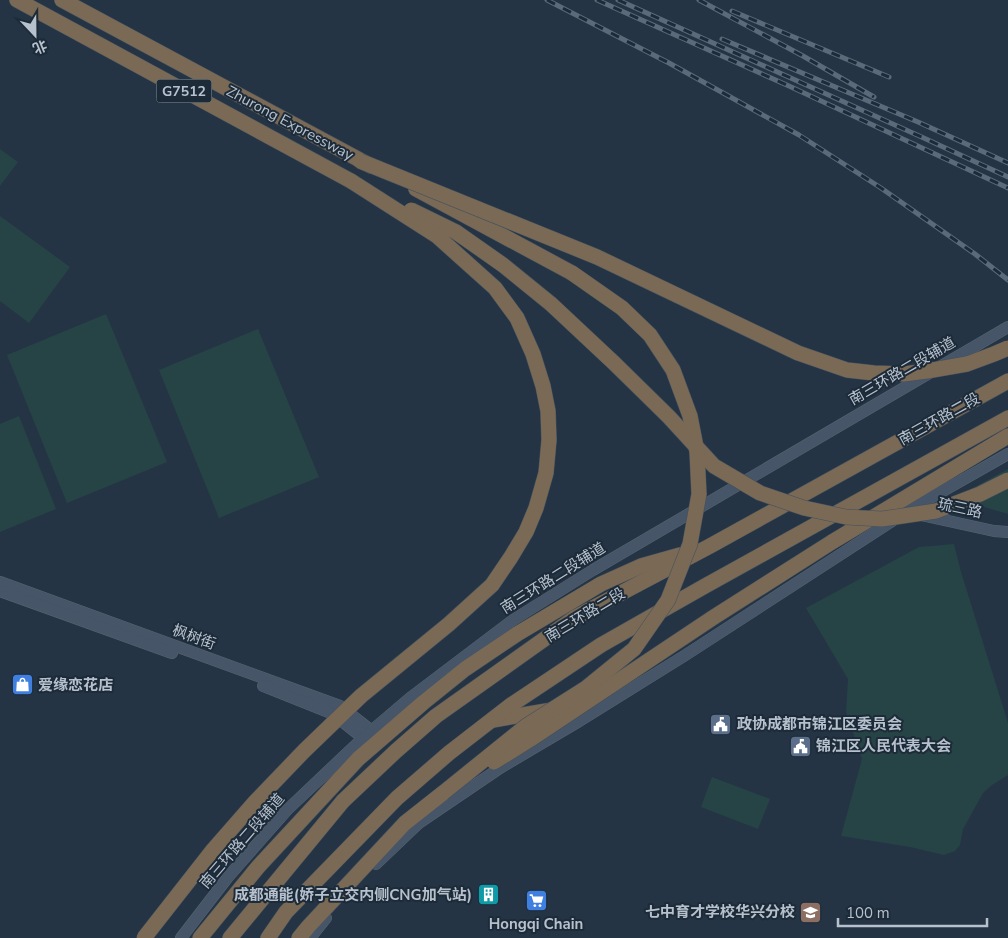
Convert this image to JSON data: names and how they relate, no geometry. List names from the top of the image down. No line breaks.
{"streets":{"highway":["G7512","Zhurong Expressway","南三环路二段"],"main road":["南三环路二段辅道","琉三路","枫树街"]},"crossings":[["南三环路二段辅道","枫树街"]],"places":{"shop":["爱缘恋花店"],"public building":["政协成都市锦江区委员会","锦江区人民代表大会"],"building":["成都通能(娇子立交内侧CNG加气站)"],"supermarket":["Hongqi Chain"],"school or university":["七中育才学校华兴分校"]},"scale_bar":"100 m","north":"bottom"}
